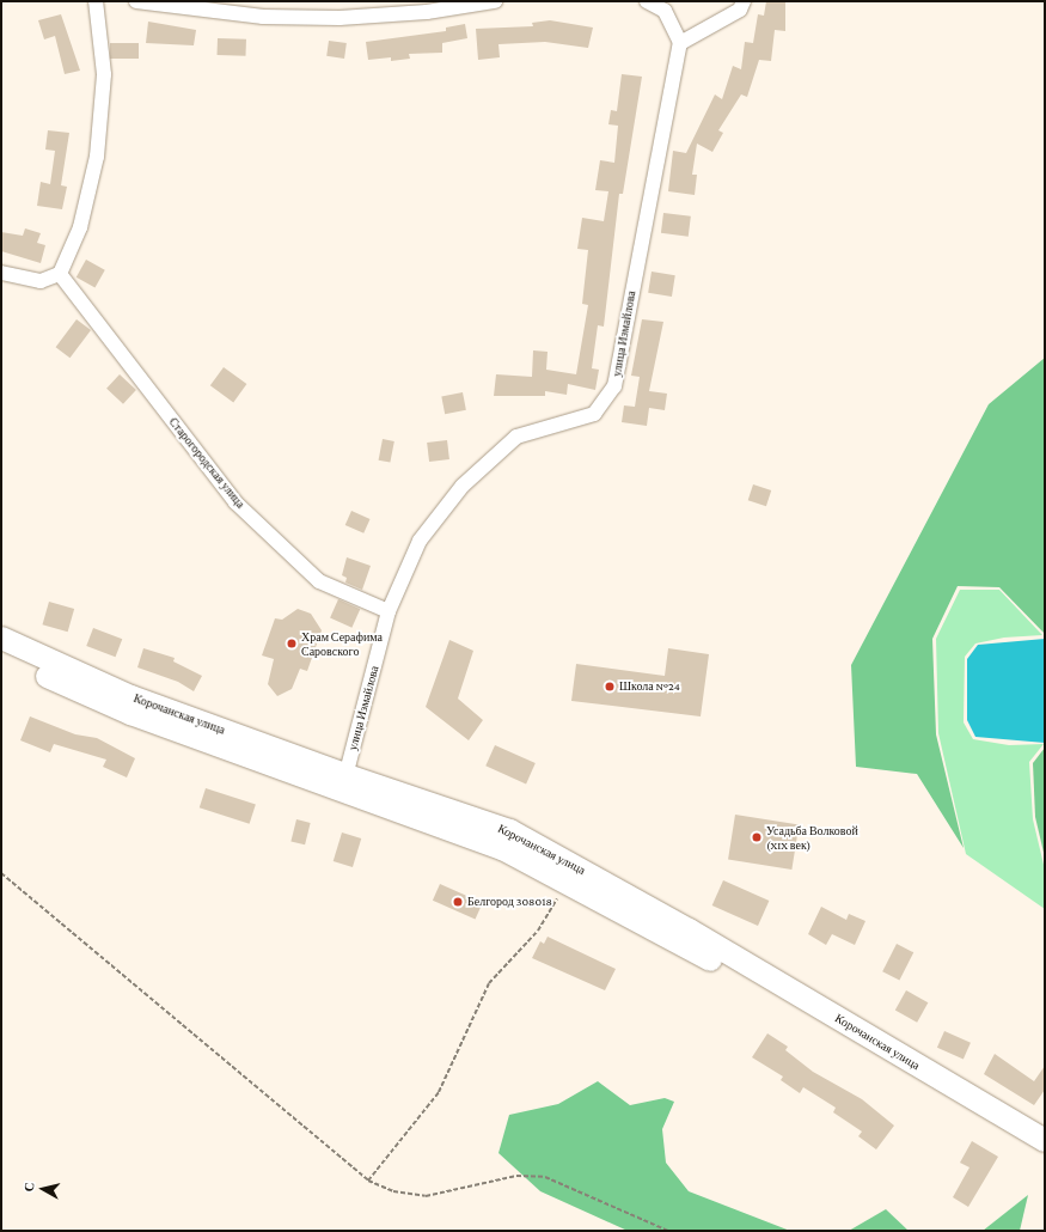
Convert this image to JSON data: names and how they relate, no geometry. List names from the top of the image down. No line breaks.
{"streets":{"main road":["Корочанская улица"],"street":["улица Измайлова","Старогородская улица"]},"crossings":[["улица Измайлова","Старогородская улица"],["улица Измайлова","Корочанская улица"]],"places":["Храм Серафима Саровского","Школа №24","Усадьба Волковой (XIX век)","Белгород 308018"],"north":"left"}
